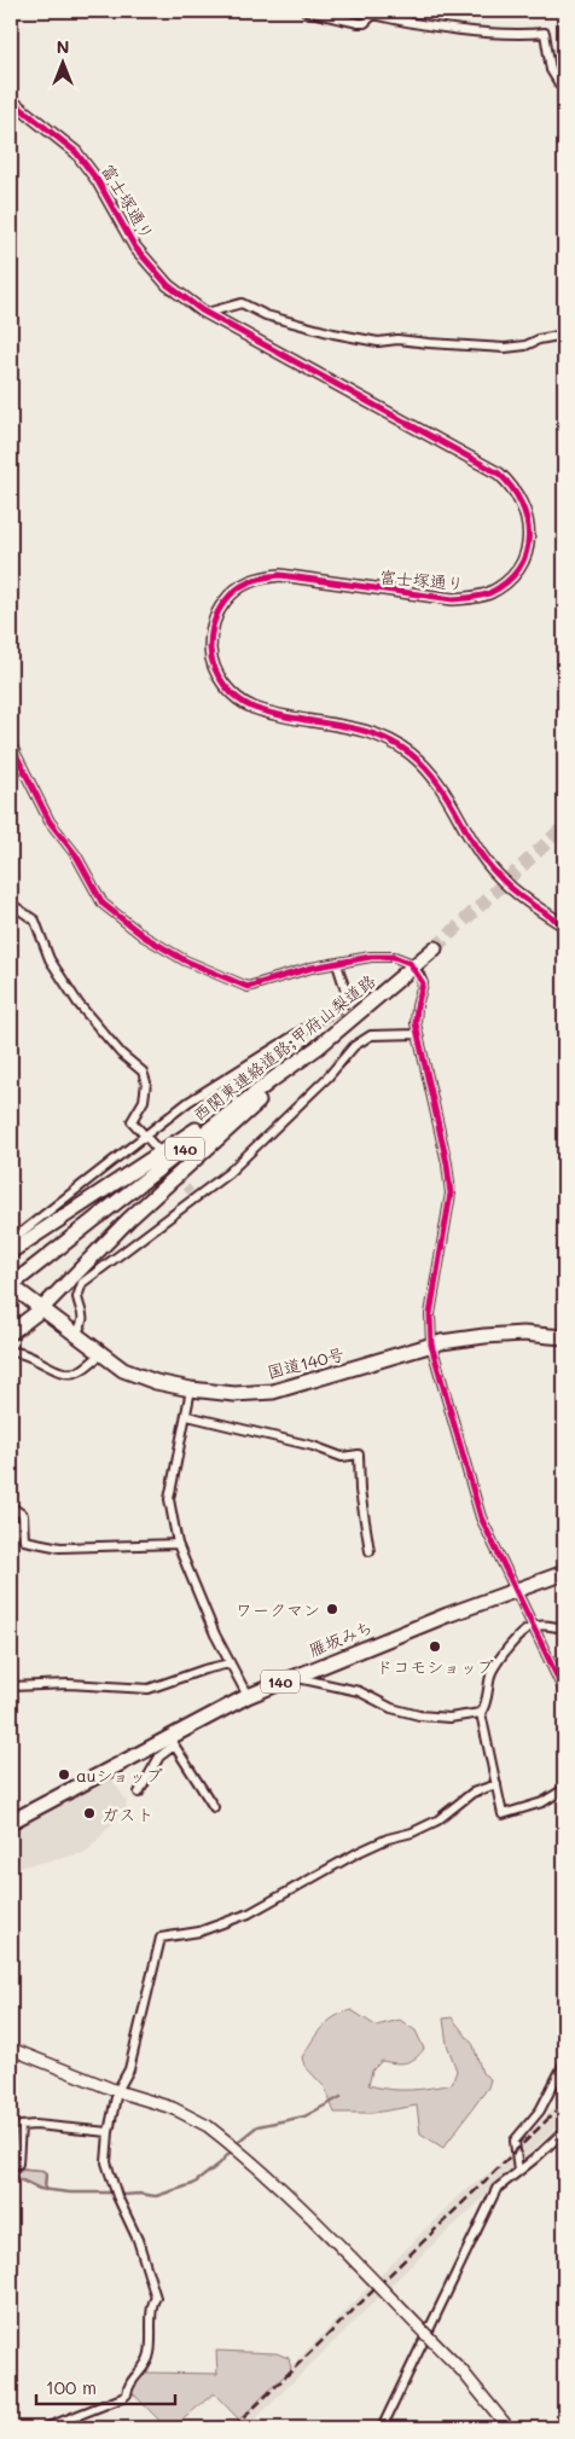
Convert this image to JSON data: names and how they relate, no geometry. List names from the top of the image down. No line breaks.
{"streets":{"highway":["西関東連絡道路;甲府山梨道路","140","国道140号","雁坂みち"],"street":["富士塚通り"]},"crossings":[["西関東連絡道路;甲府山梨道路","国道140号"]],"places":["ワークマン","ドコモショップ","auショップ","ガスト"],"scale_bar":"100 m","north":"top"}
